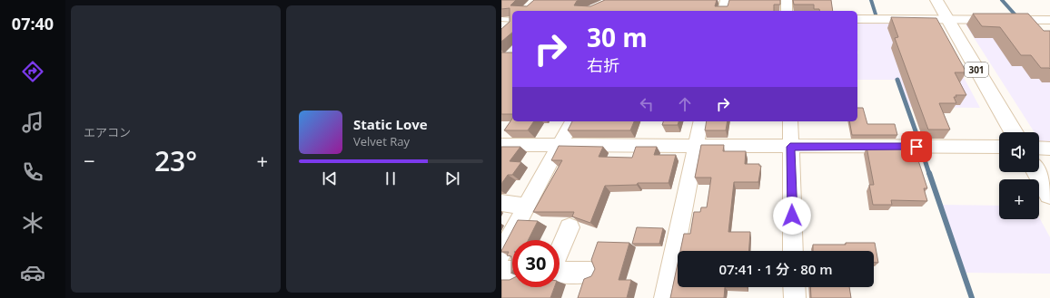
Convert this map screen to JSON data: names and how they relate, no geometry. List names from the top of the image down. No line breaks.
{"streets":{"highway":["301"]},"page":{"tabs":"07:40","tile":"エアコン","turn":["30 m","右折"],"song":["Static Love","Velvet Ray"],"map_buttons":"+","heat":["−","23°","+"],"limit":"30","trip":"07:41 · 1 分 · 80 m"}}
